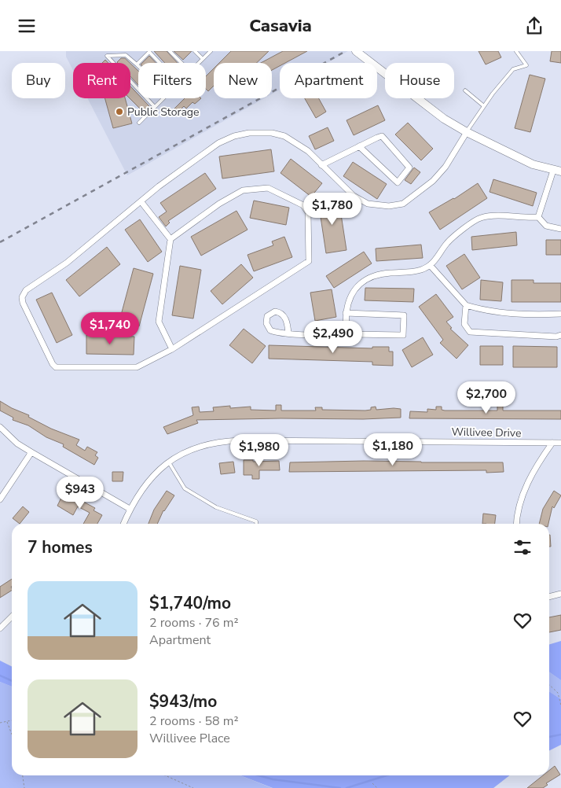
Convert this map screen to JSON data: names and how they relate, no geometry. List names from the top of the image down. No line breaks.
{"streets":{"street":["Willivee Drive"]},"places":["Public Storage"],"page":{"header":"Casavia","chip":["Buy","Rent","Filters","New","Apartment","House"],"price":["$1,780","$1,740","$2,490","$2,700","$1,180","$1,980","$943"],"heading":"7 homes","list":[{"name":"$1,740/mo","note":"2 rooms · 76 m² · Apartment"},{"name":"$943/mo","note":"2 rooms · 58 m² · Willivee Place"}]}}
